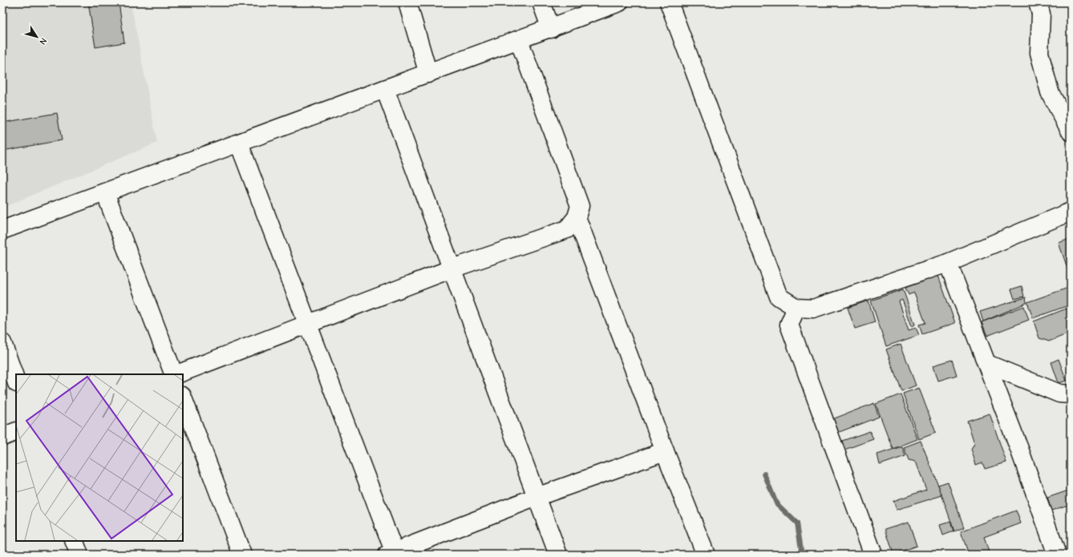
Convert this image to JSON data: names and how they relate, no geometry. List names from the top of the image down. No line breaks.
{"north":"bottom right"}
